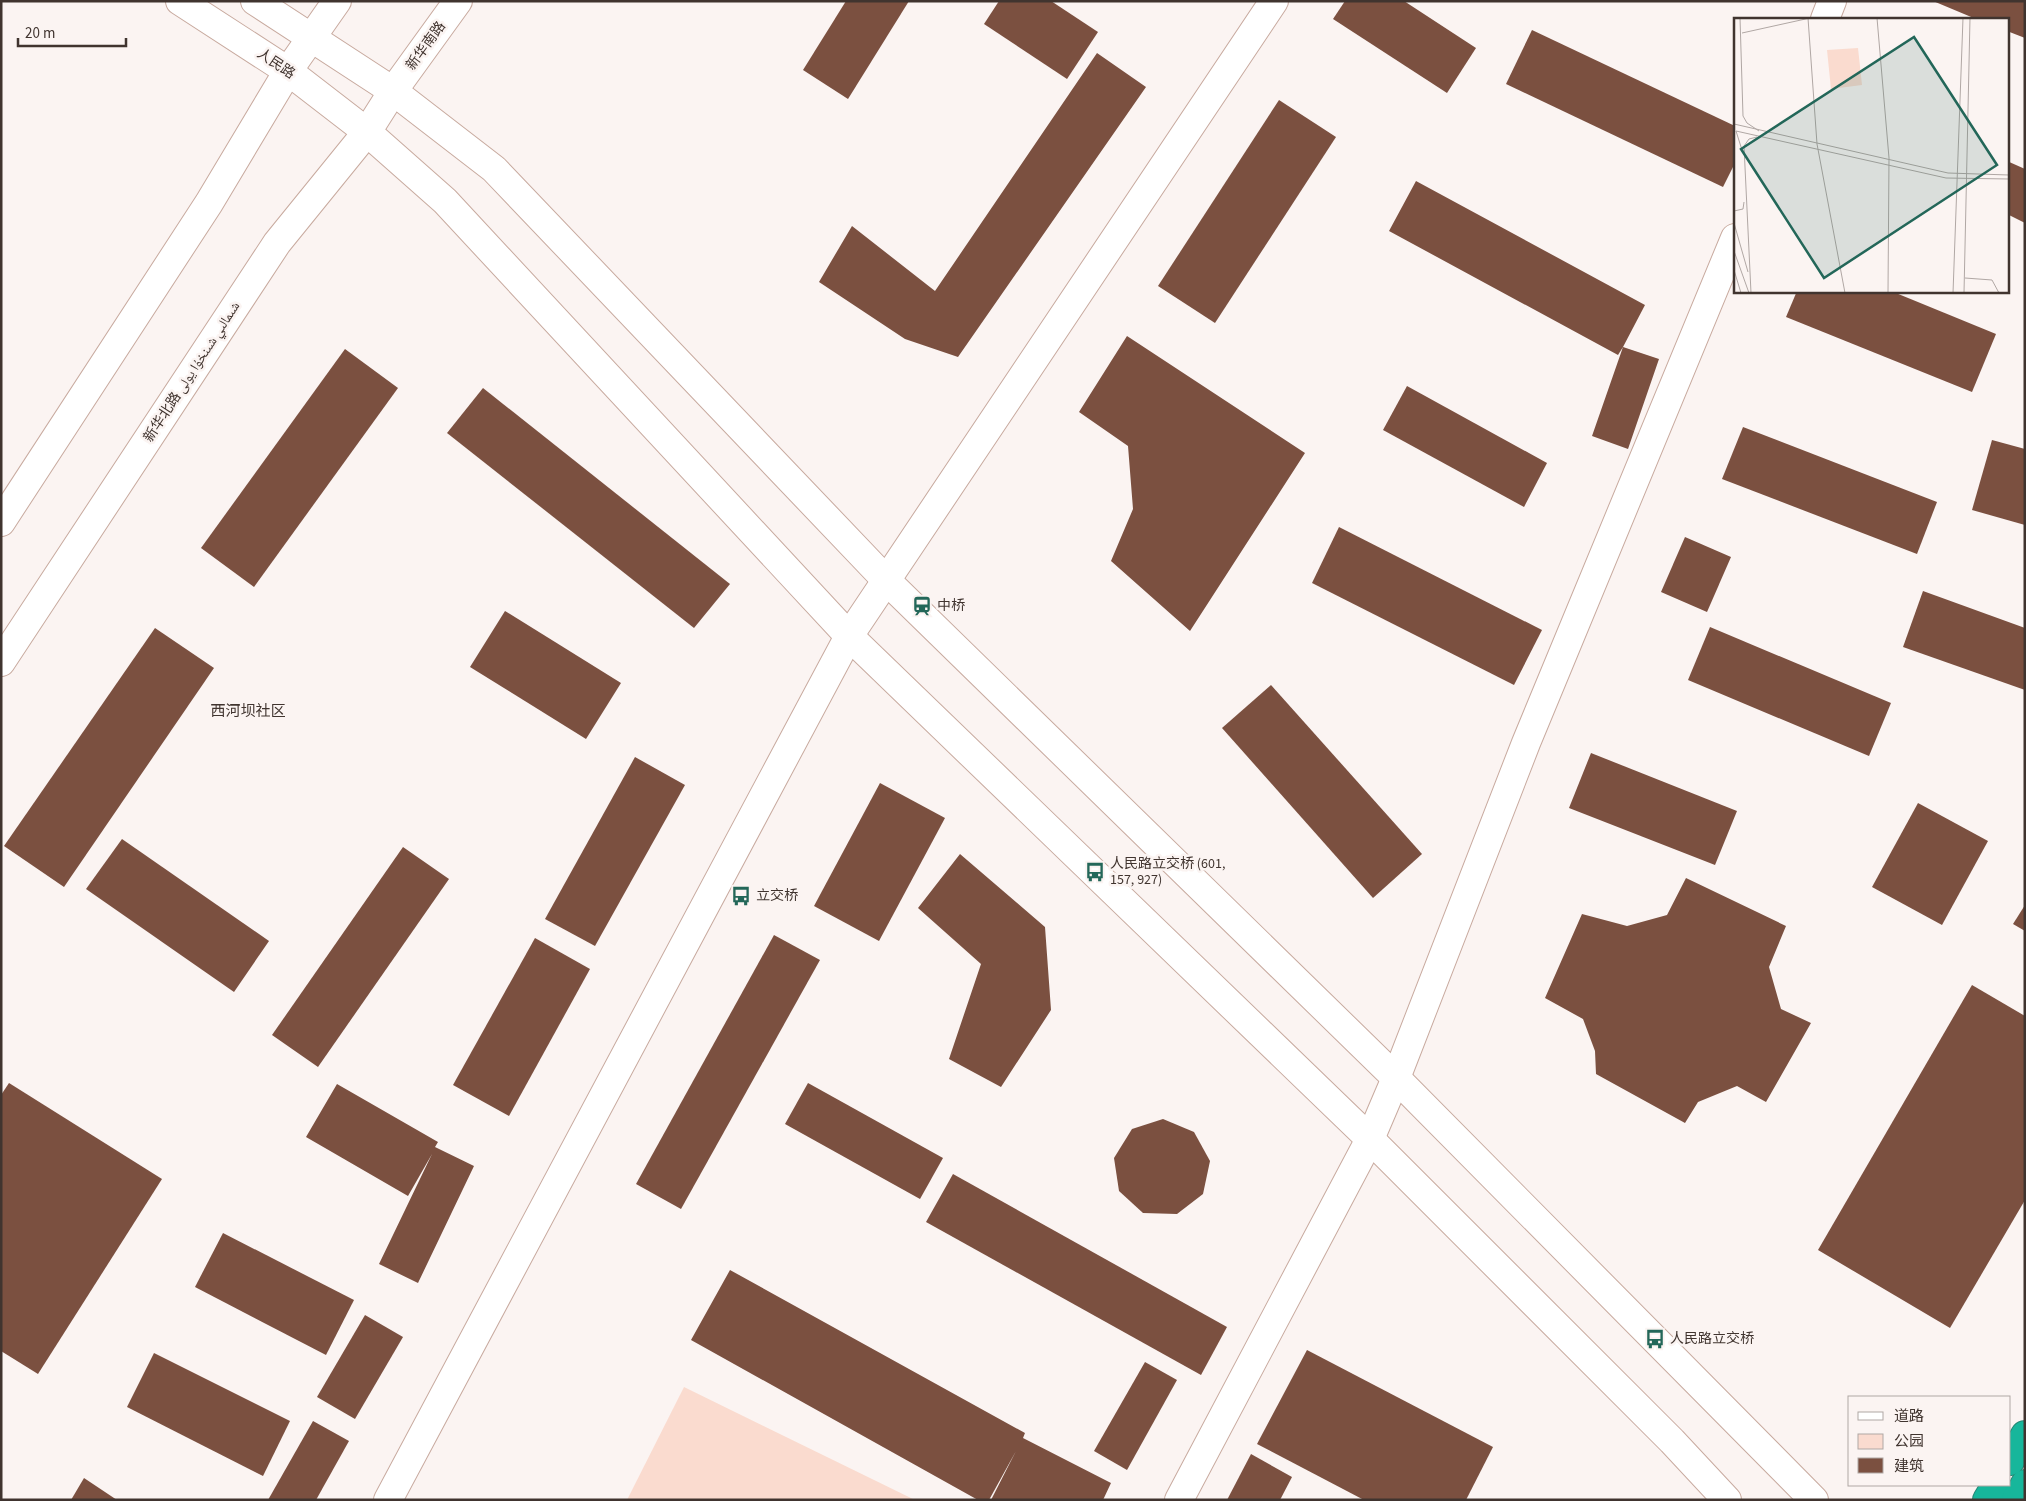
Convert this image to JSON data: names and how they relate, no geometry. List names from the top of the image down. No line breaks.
{"streets":{"main road":["新华南路","人民路","新华北路 شىمالىي شىنخۇا يولى"]},"crossings":[["新华南路","新华北路 شىمالىي شىنخۇا يولى"],["人民路","新华北路 شىمالىي شىنخۇا يولى"]],"districts":["西河坝社区"],"places":{"station":["中桥"],"bus stop":["人民路立交桥 (601, 157, 927)","立交桥","人民路立交桥"]},"legend":["道路","公园","建筑"],"scale_bar":"20 m"}
